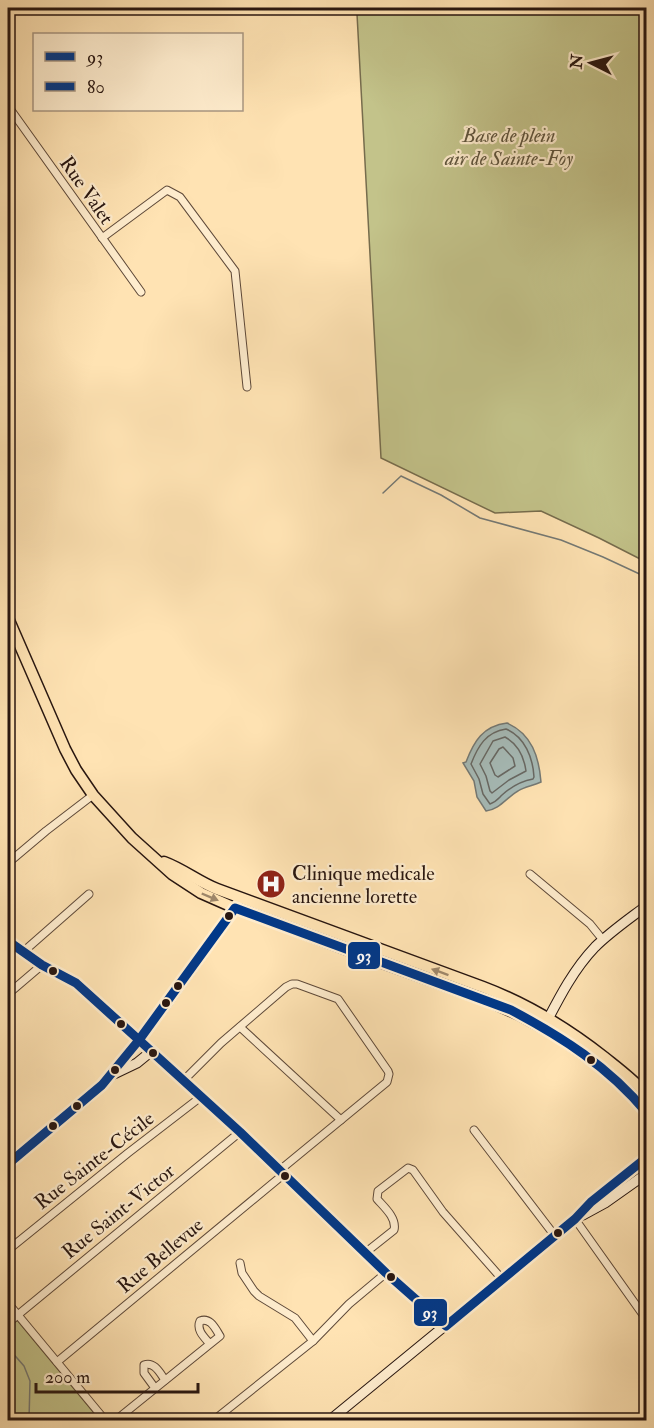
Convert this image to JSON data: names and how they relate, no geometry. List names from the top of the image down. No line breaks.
{"streets":{"street":["Rue Valet","Rue Sainte-Cécile","Rue Saint-Victor","Rue Bellevue"]},"parks":["Base de plein air de Sainte-Foy"],"places":{"hospital":["Clinique medicale ancienne lorette"]},"lines":["transit line 93","transit line 80"],"legend":["93","80"],"scale_bar":"200 m","north":"left"}
